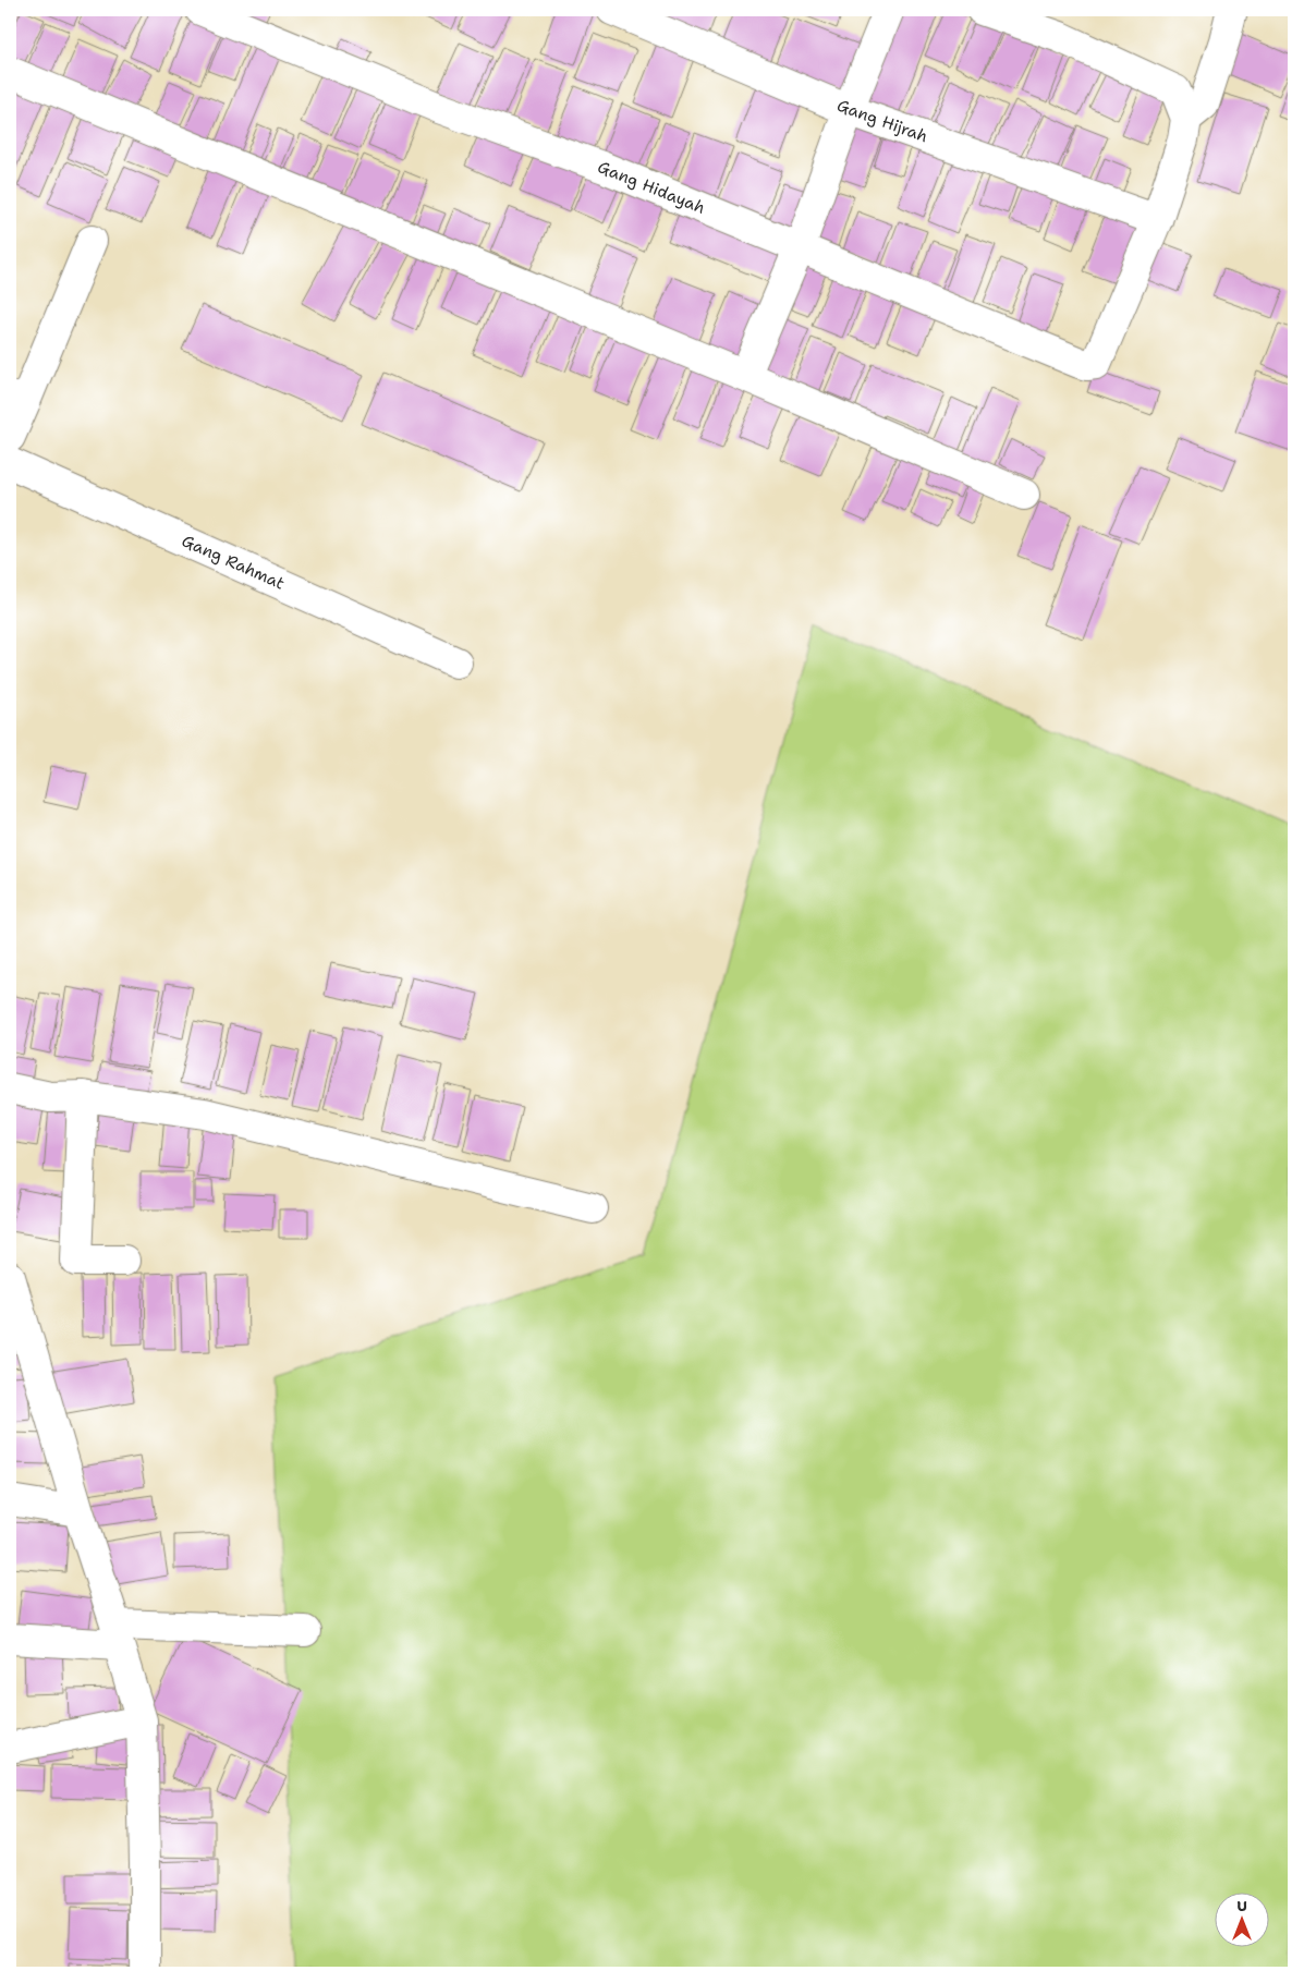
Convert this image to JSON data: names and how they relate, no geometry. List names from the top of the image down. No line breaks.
{"streets":{"street":["Gang Hijrah","Gang Hidayah","Gang Rahmat"]},"crossings":[["Gang Hijrah","Gang Hidayah"]],"north":"top"}
